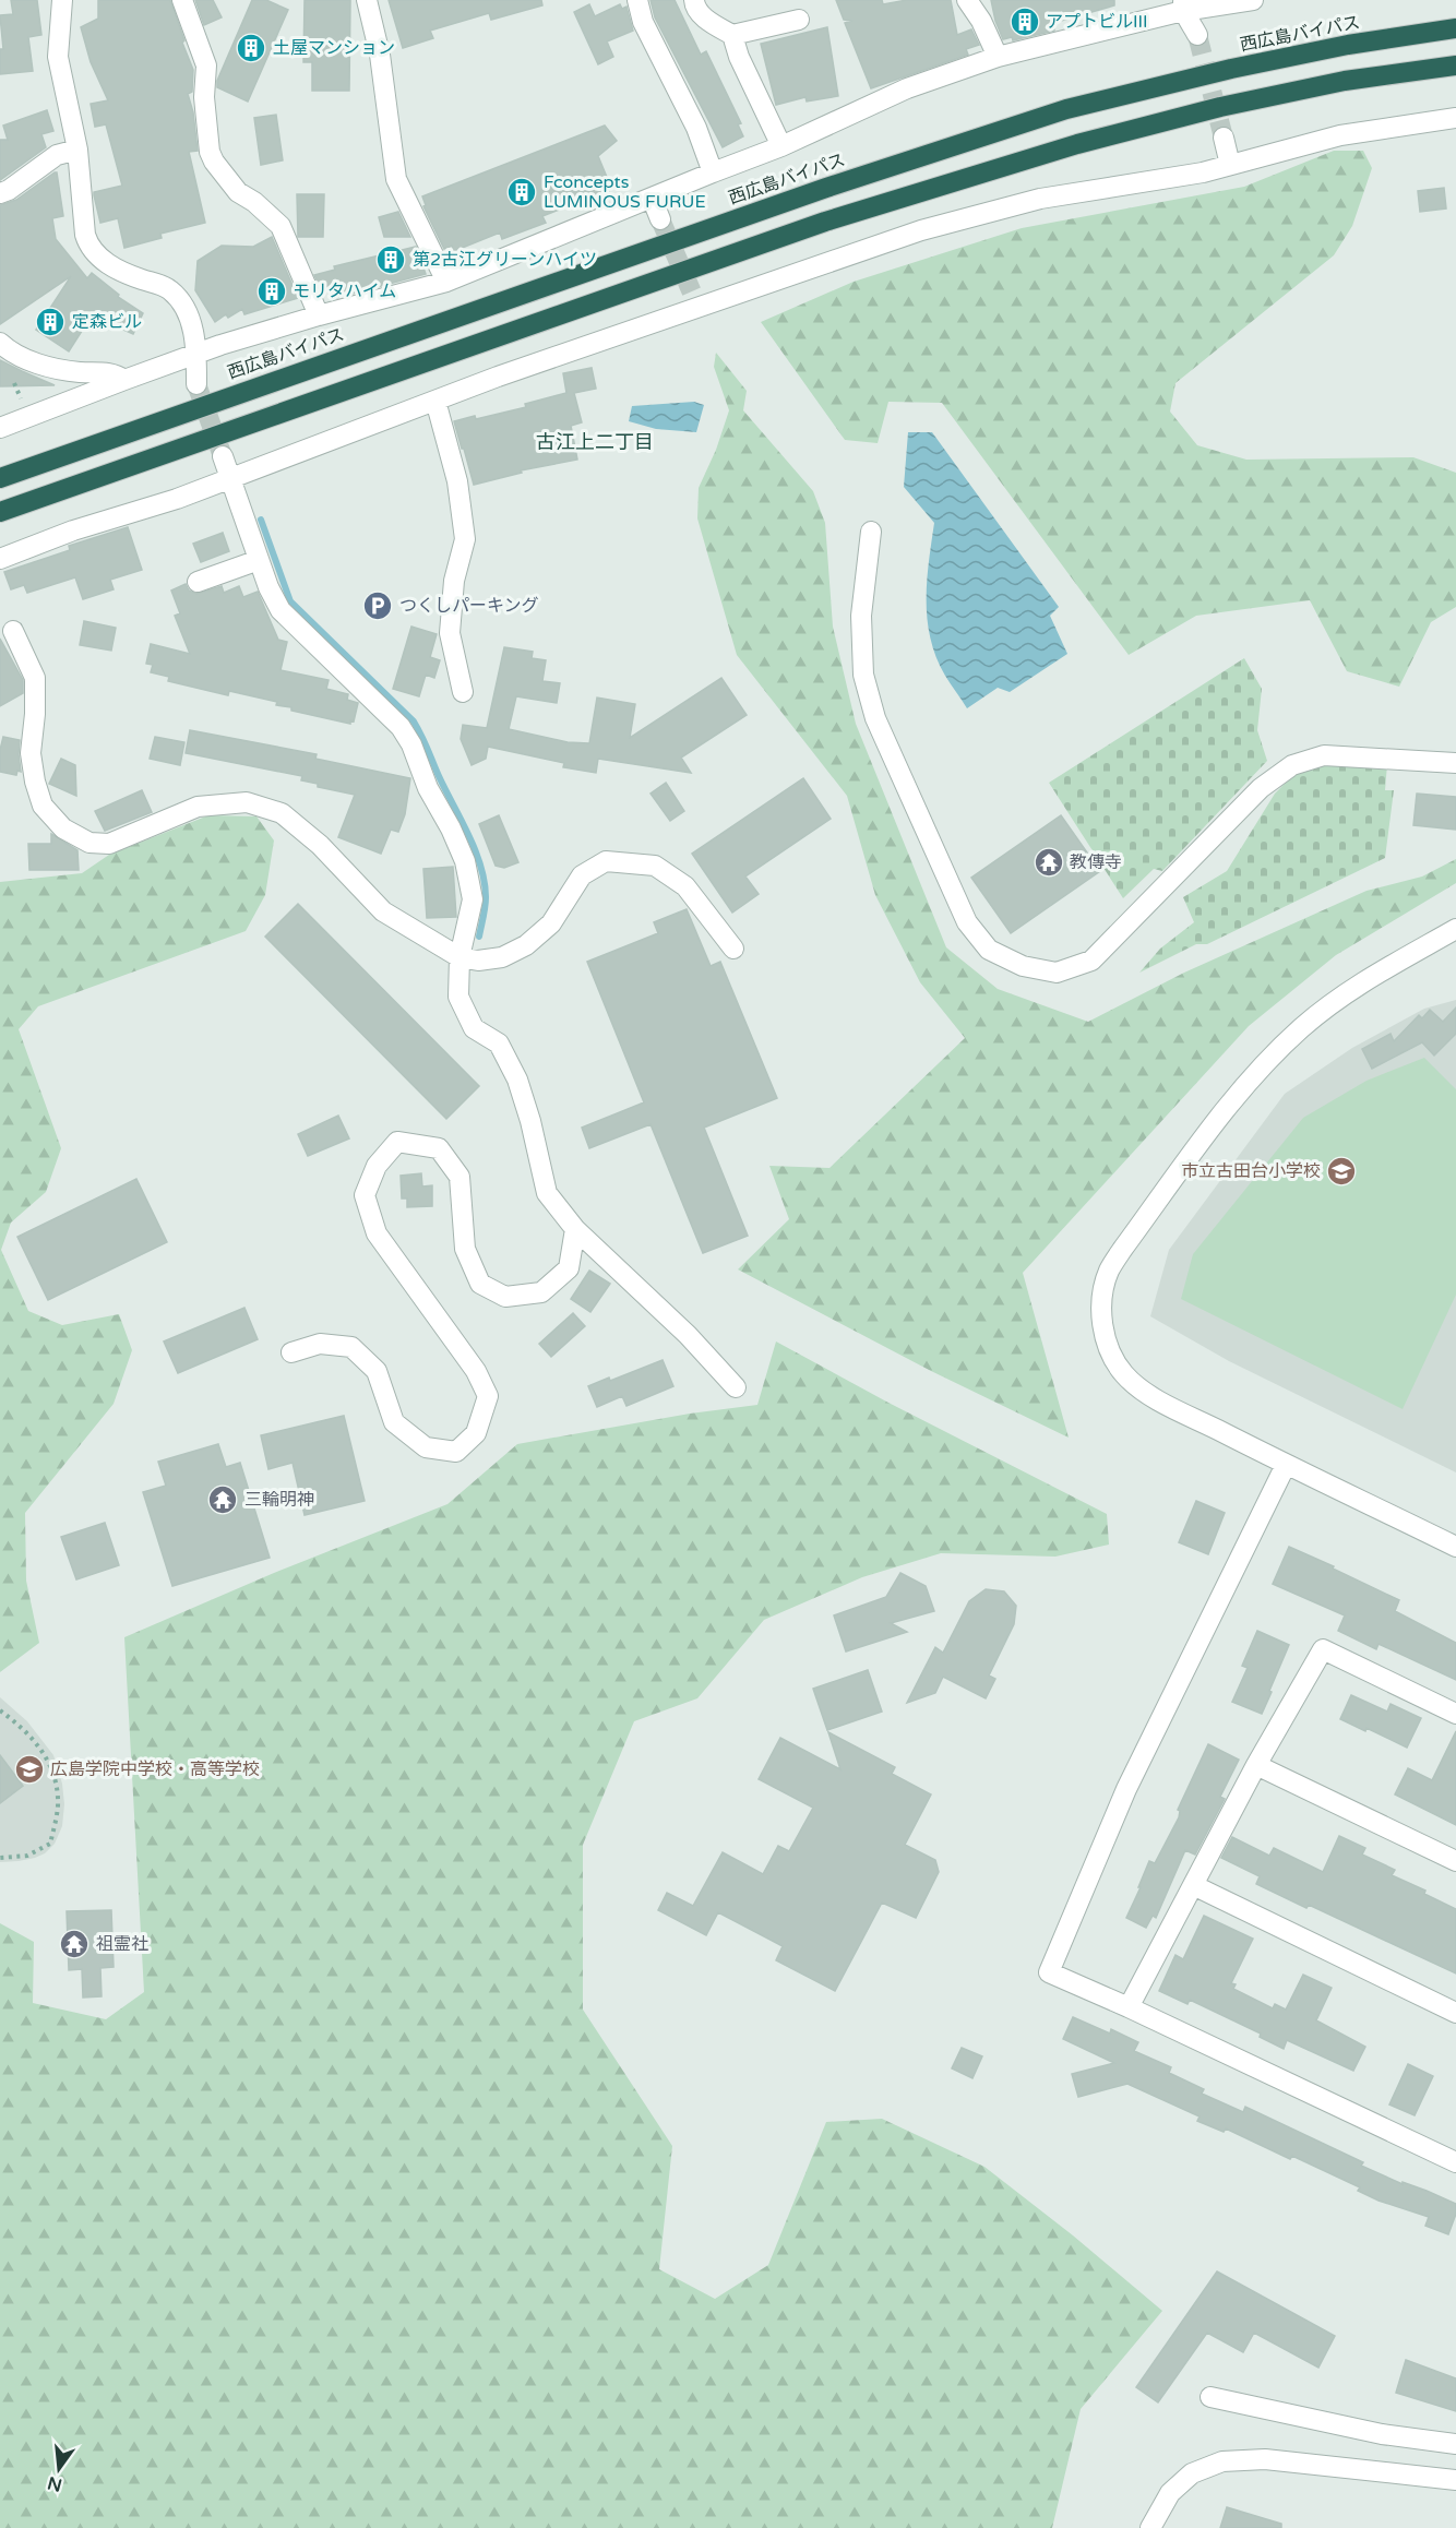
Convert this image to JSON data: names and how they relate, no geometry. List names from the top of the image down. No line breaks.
{"streets":{"highway":["西広島バイパス"]},"districts":["古江上二丁目"],"places":{"building":["アプトビルIII","土屋マンション","Fconcepts LUMINOUS FURUE","第2古江グリーンハイツ","モリタハイム","定森ビル"],"parking":["つくしパーキング"],"temple":["教傳寺","三輪明神","祖霊社"],"school or university":["市立古田台小学校","広島学院中学校・高等学校"]},"north":"bottom"}
